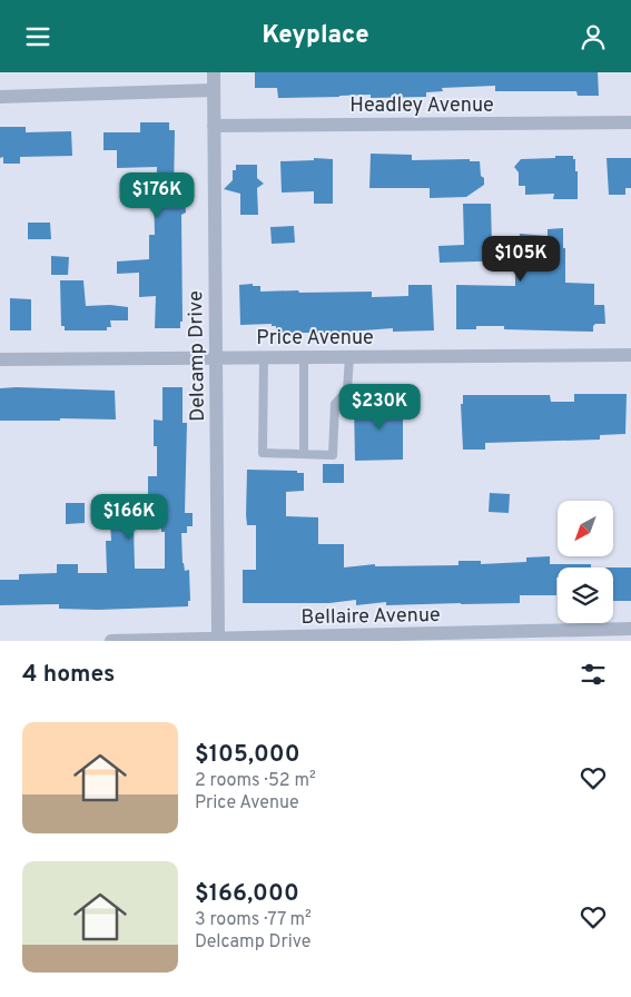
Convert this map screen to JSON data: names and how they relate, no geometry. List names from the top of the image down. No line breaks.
{"streets":{"street":["Headley Avenue","Price Avenue","Delcamp Drive","Bellaire Avenue"]},"crossings":[["Headley Avenue","Delcamp Drive"],["Price Avenue","Delcamp Drive"],["Delcamp Drive","Bellaire Avenue"]],"north":"bottom left","page":{"header":"Keyplace","price":["$176K","$105K","$230K","$166K"],"heading":"4 homes","list":[{"name":"$105,000","note":"2 rooms · 52 m² · Price Avenue"},{"name":"$166,000","note":"3 rooms · 77 m² · Delcamp Drive"}]}}
